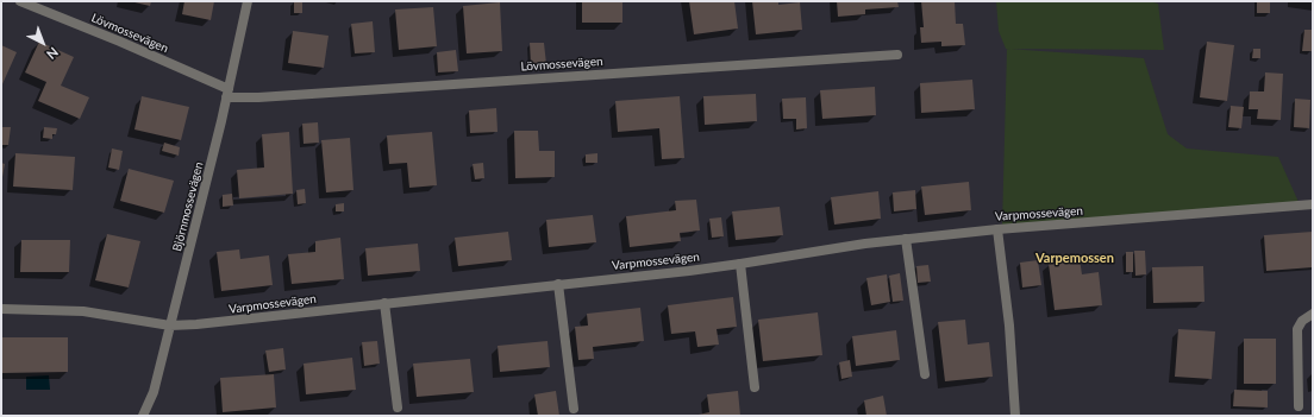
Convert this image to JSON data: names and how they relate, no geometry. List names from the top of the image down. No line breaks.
{"streets":{"street":["Lövmossevägen","Björnmossevägen","Varpmossevägen"]},"crossings":[["Lövmossevägen","Björnmossevägen"],["Björnmossevägen","Varpmossevägen"]],"districts":["Varpemossen"],"north":"bottom right"}
